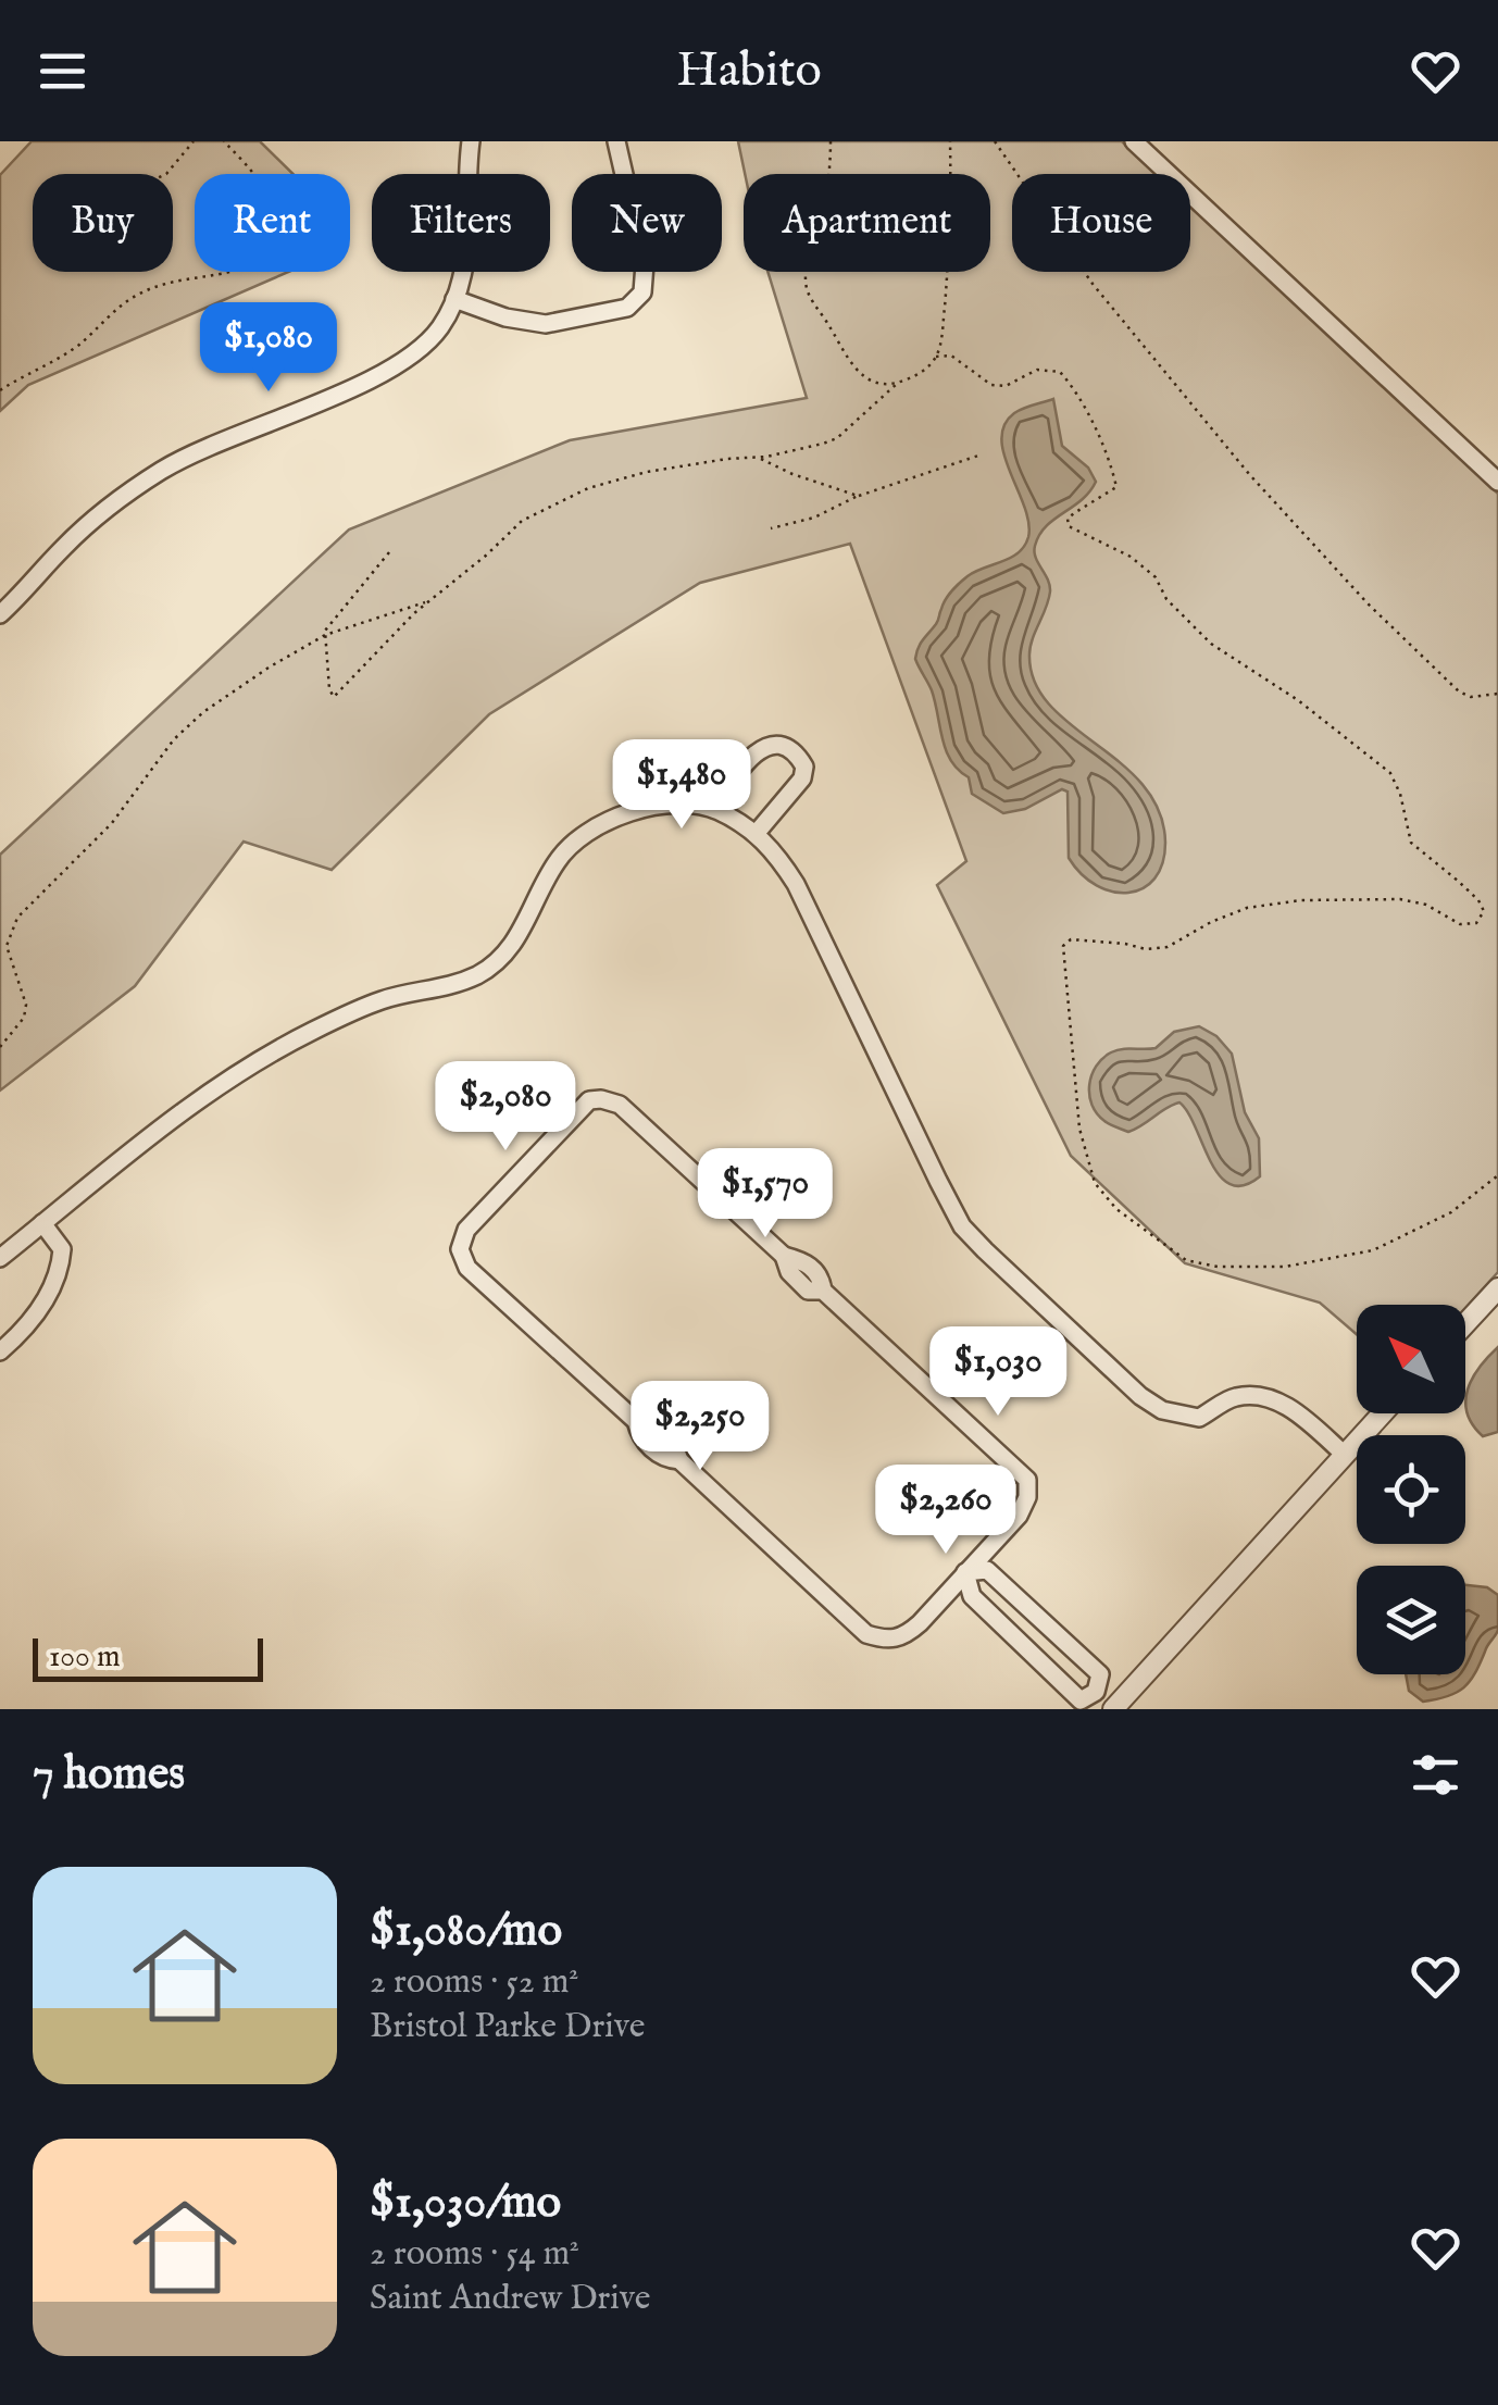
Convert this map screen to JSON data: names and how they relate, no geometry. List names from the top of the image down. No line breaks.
{"scale_bar":"100 m","north":"top left","page":{"header":"Habito","chip":["Buy","Rent","Filters","New","Apartment","House"],"price":["$1,080","$1,480","$2,080","$1,570","$1,030","$2,250","$2,260"],"scale":"100 m","heading":"7 homes","list":[{"name":"$1,080/mo","note":"2 rooms · 52 m² · Bristol Parke Drive"},{"name":"$1,030/mo","note":"2 rooms · 54 m² · Saint Andrew Drive"}]}}
